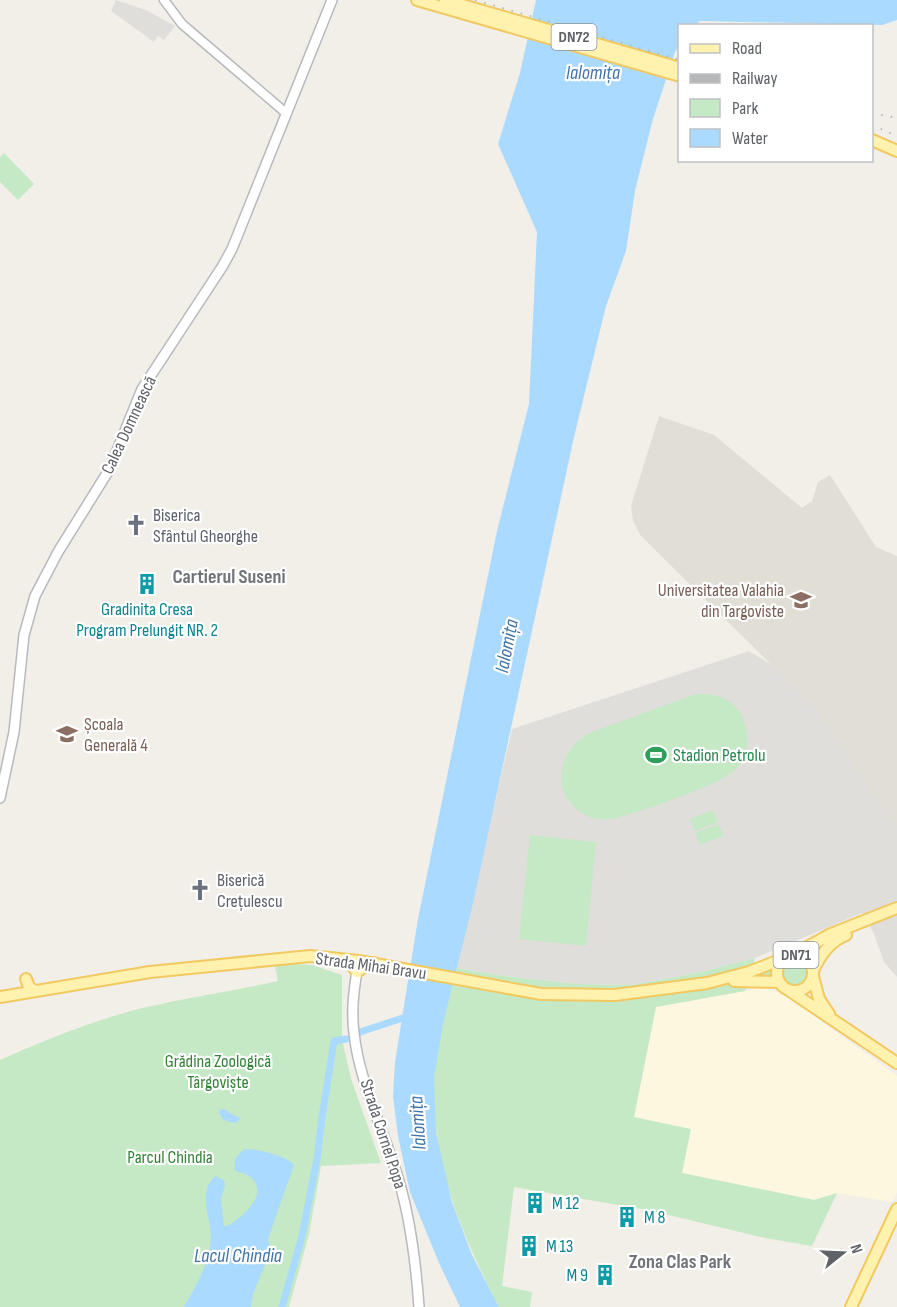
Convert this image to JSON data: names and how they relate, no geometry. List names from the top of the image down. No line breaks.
{"streets":{"main road":["DN72","Calea Domnească","DN71","Strada Mihai Bravu","Strada Cornel Popa"]},"crossings":[["DN71","Strada Mihai Bravu"],["Strada Mihai Bravu","Strada Cornel Popa"]],"districts":["Cartierul Suseni","Zona Clas Park"],"water":["Ialomița","Lacul Chindia"],"parks":["Grădina Zoologică Târgoviște","Parcul Chindia"],"places":{"church":["Biserica Sfântul Gheorghe","Biserică Crețulescu"],"building":["Gradinita Cresa Program Prelungit NR. 2","M 12","M 8","M 13","M 9"],"school or university":["Universitatea Valahia din Targoviste","Școala Generală 4"],"sports":["Stadion Petrolu"]},"legend":["Road","Railway","Park","Water"],"north":"right"}
